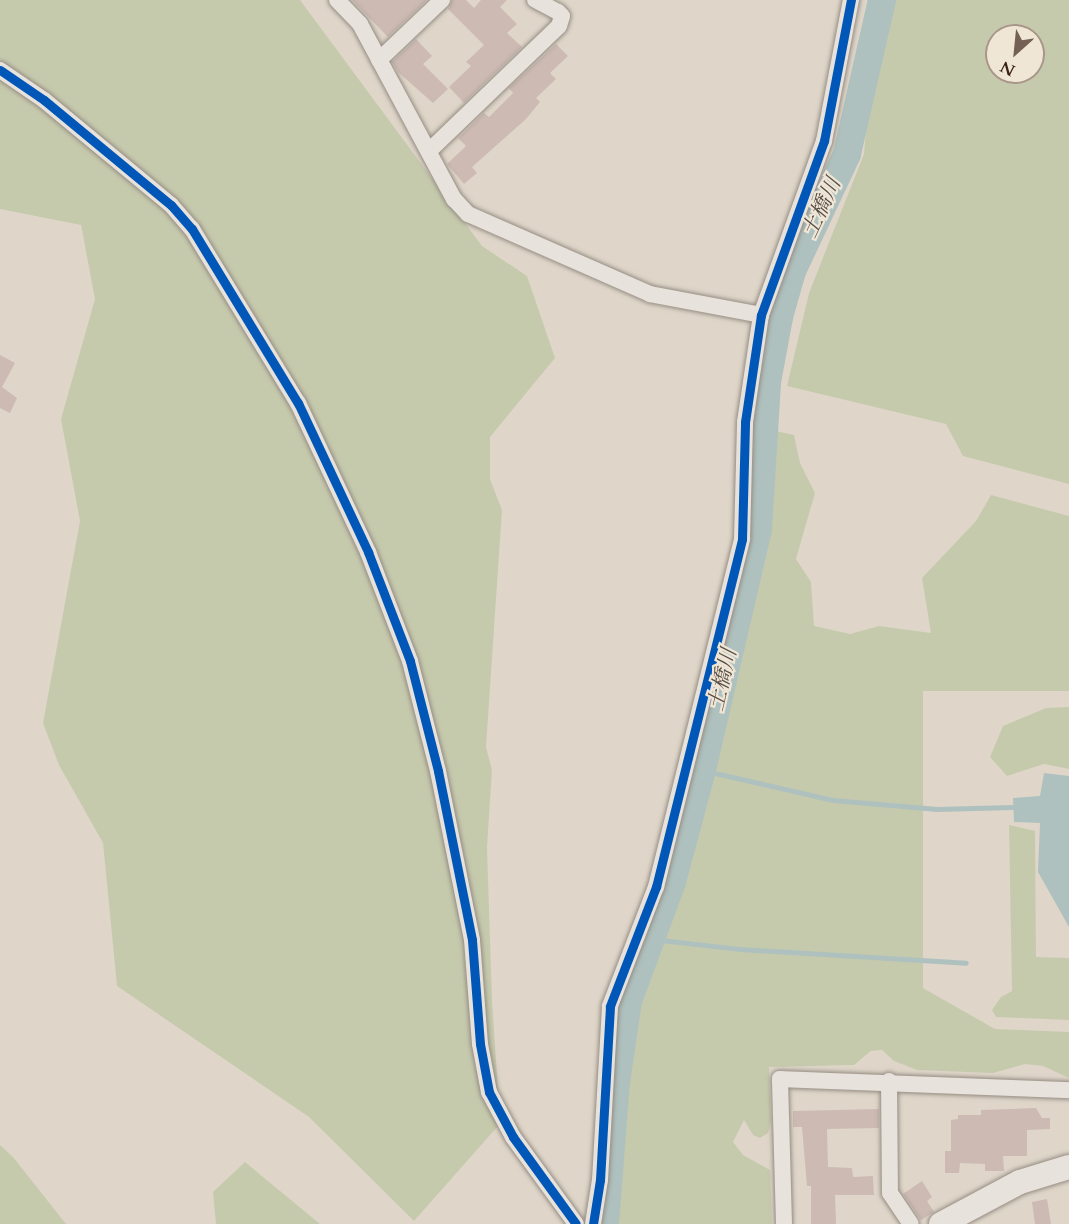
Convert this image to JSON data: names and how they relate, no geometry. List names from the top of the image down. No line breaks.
{"water":["土橋川"],"north":"bottom left"}
